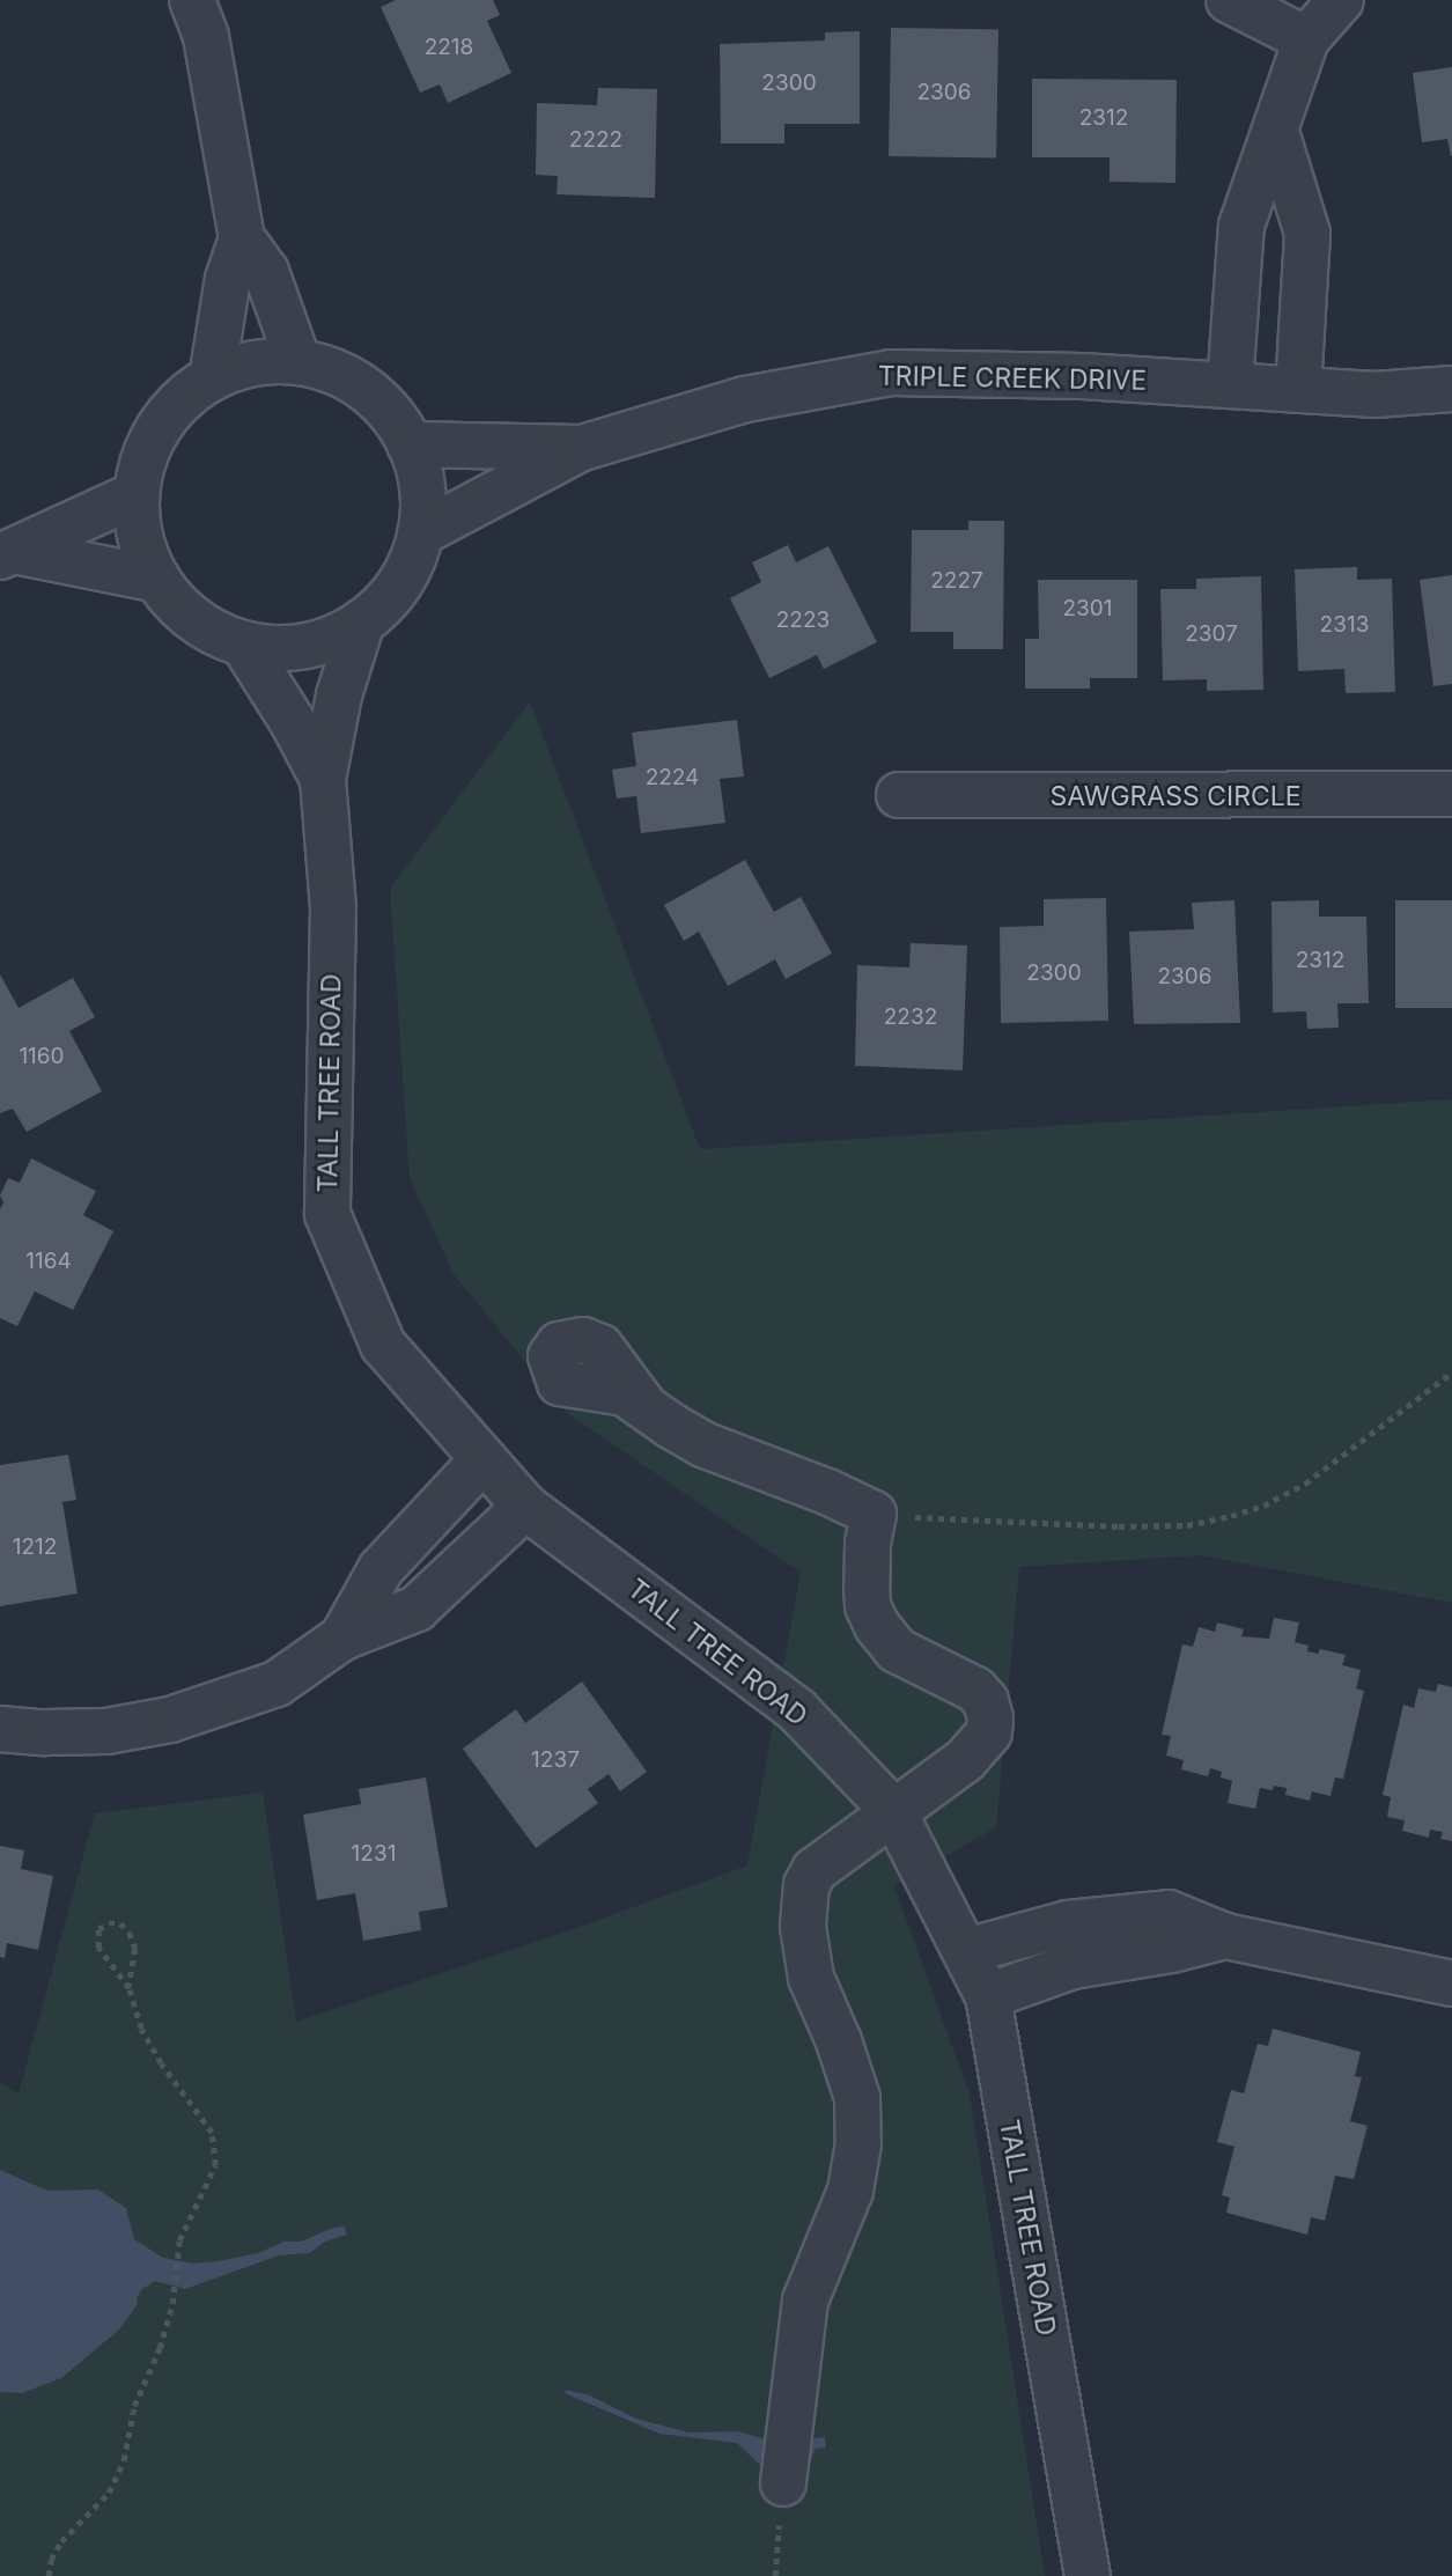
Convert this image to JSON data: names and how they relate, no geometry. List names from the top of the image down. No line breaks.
{"streets":{"street":["TRIPLE CREEK DRIVE","SAWGRASS CIRCLE","TALL TREE ROAD"]},"crossings":[["TRIPLE CREEK DRIVE","TALL TREE ROAD"]],"house_numbers":["2218","2300","2306","2312","2222","2227","2301","2223","2313","2307","2224","2312","2300","2306","2232","1160","1164","1212","1237","1231"]}
